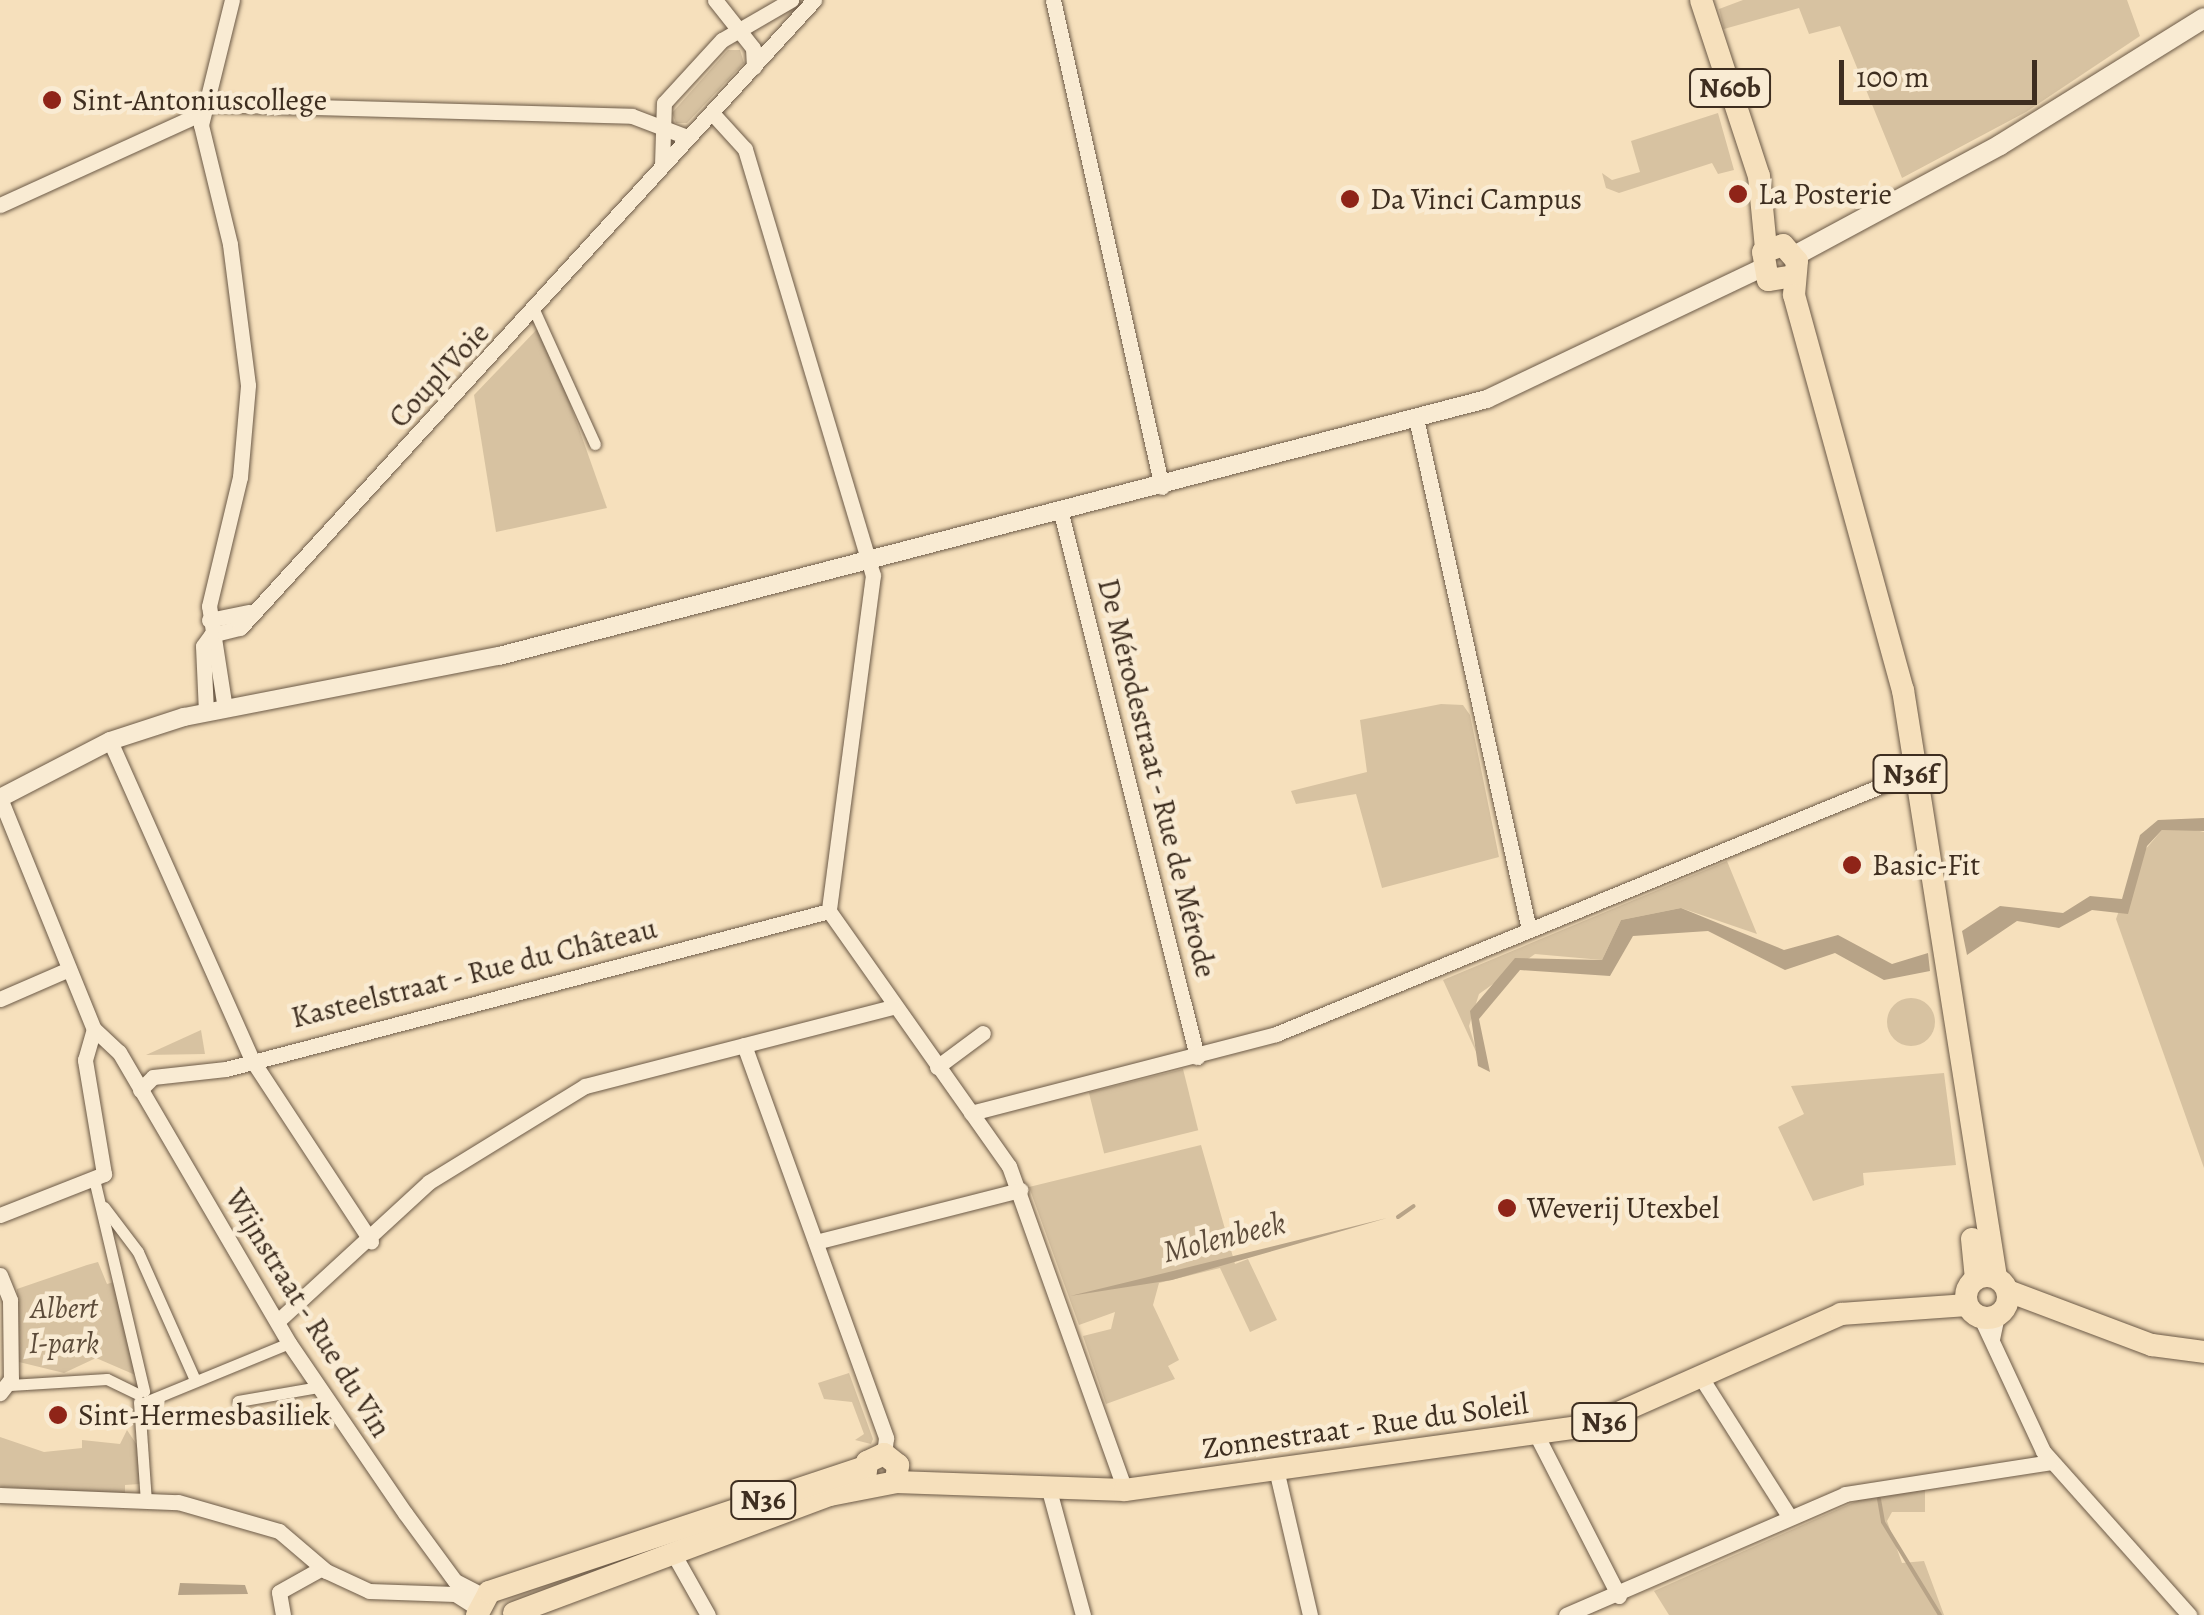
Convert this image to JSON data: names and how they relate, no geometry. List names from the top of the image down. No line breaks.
{"streets":{"main road":["N60b","N36f","N36","Zonnestraat - Rue du Soleil"],"street":["Coupl'Voie","De Mérodestraat - Rue de Mérode","Kasteelstraat - Rue du Château","Wijnstraat - Rue du Vin"]},"crossings":[["N60b","N36f"],["N36f","Zonnestraat - Rue du Soleil"],["Kasteelstraat - Rue du Château","Wijnstraat - Rue du Vin"],["Wijnstraat - Rue du Vin","N36"],["N36","Zonnestraat - Rue du Soleil"]],"water":["Molenbeek"],"parks":["Albert I-park"],"places":["Sint-Antoniuscollege","La Posterie","Da Vinci Campus","Basic-Fit","Weverij Utexbel","Sint-Hermesbasiliek"],"scale_bar":"100 m"}
